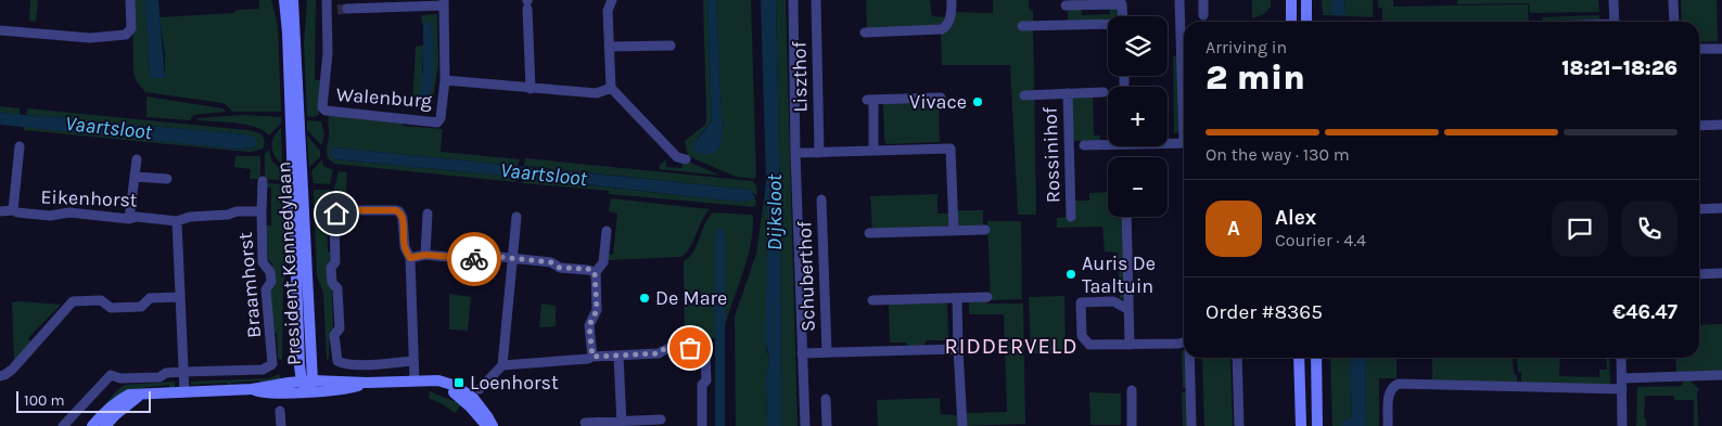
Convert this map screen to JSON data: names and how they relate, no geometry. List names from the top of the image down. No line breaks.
{"streets":{"street":["Liszthof","Walenburg","Rossinihof","Eikenhorst","President Kennedylaan","Schuberthof","Braamhorst"]},"crossings":[["Eikenhorst","Braamhorst"]],"districts":["RIDDERVELD"],"water":["Vaartsloot","Dijksloot"],"places":{"other":["Vivace","Auris De Taaltuin","De Mare"],"transit":["Loenhorst"]},"scale_bar":"100 m","page":{"map_buttons":["+","−"],"heading":["2 min","Arriving in","18:21–18:26"],"panel":["Alex","Courier · 4.4","Order #8365","€46.47"],"bar":"On the way · 130 m","round":"A","scale":"100 m"}}
